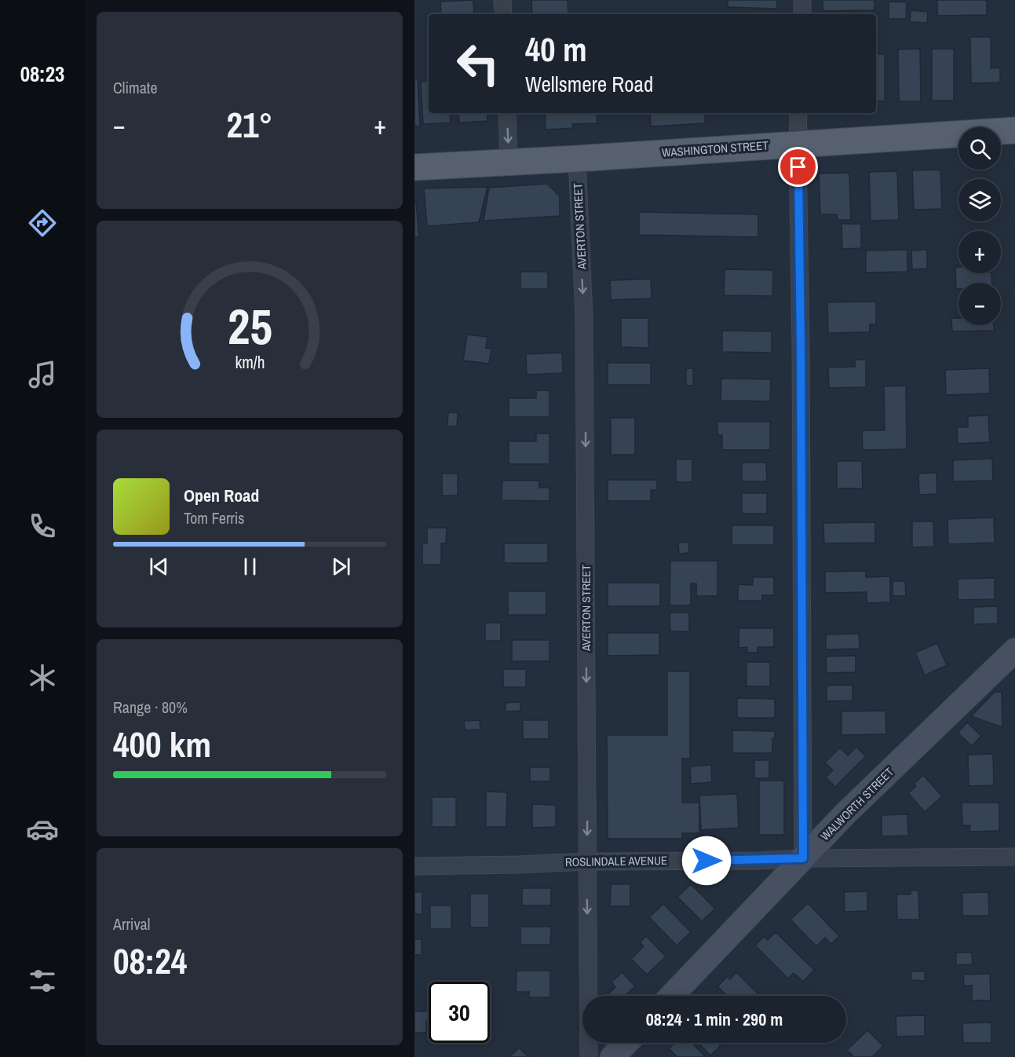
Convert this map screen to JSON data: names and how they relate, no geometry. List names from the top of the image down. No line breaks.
{"streets":{"main road":["WASHINGTON STREET"],"street":["AVERTON STREET","WALWORTH STREET","ROSLINDALE AVENUE"]},"crossings":[["WASHINGTON STREET","AVERTON STREET"],["AVERTON STREET","ROSLINDALE AVENUE"],["WALWORTH STREET","ROSLINDALE AVENUE"]],"one_way":["AVERTON STREET"],"page":{"tabs":"08:23","tile":["Climate",["Range · 80%","400 km"],["Arrival","08:24"]],"turn":["40 m","Wellsmere Road"],"heat":["−","21°","+"],"map_buttons":["+","−"],"song":["Open Road","Tom Ferris"],"limit":"30","trip":"08:24 · 1 min · 290 m","gauge":["25","km/h"]}}
